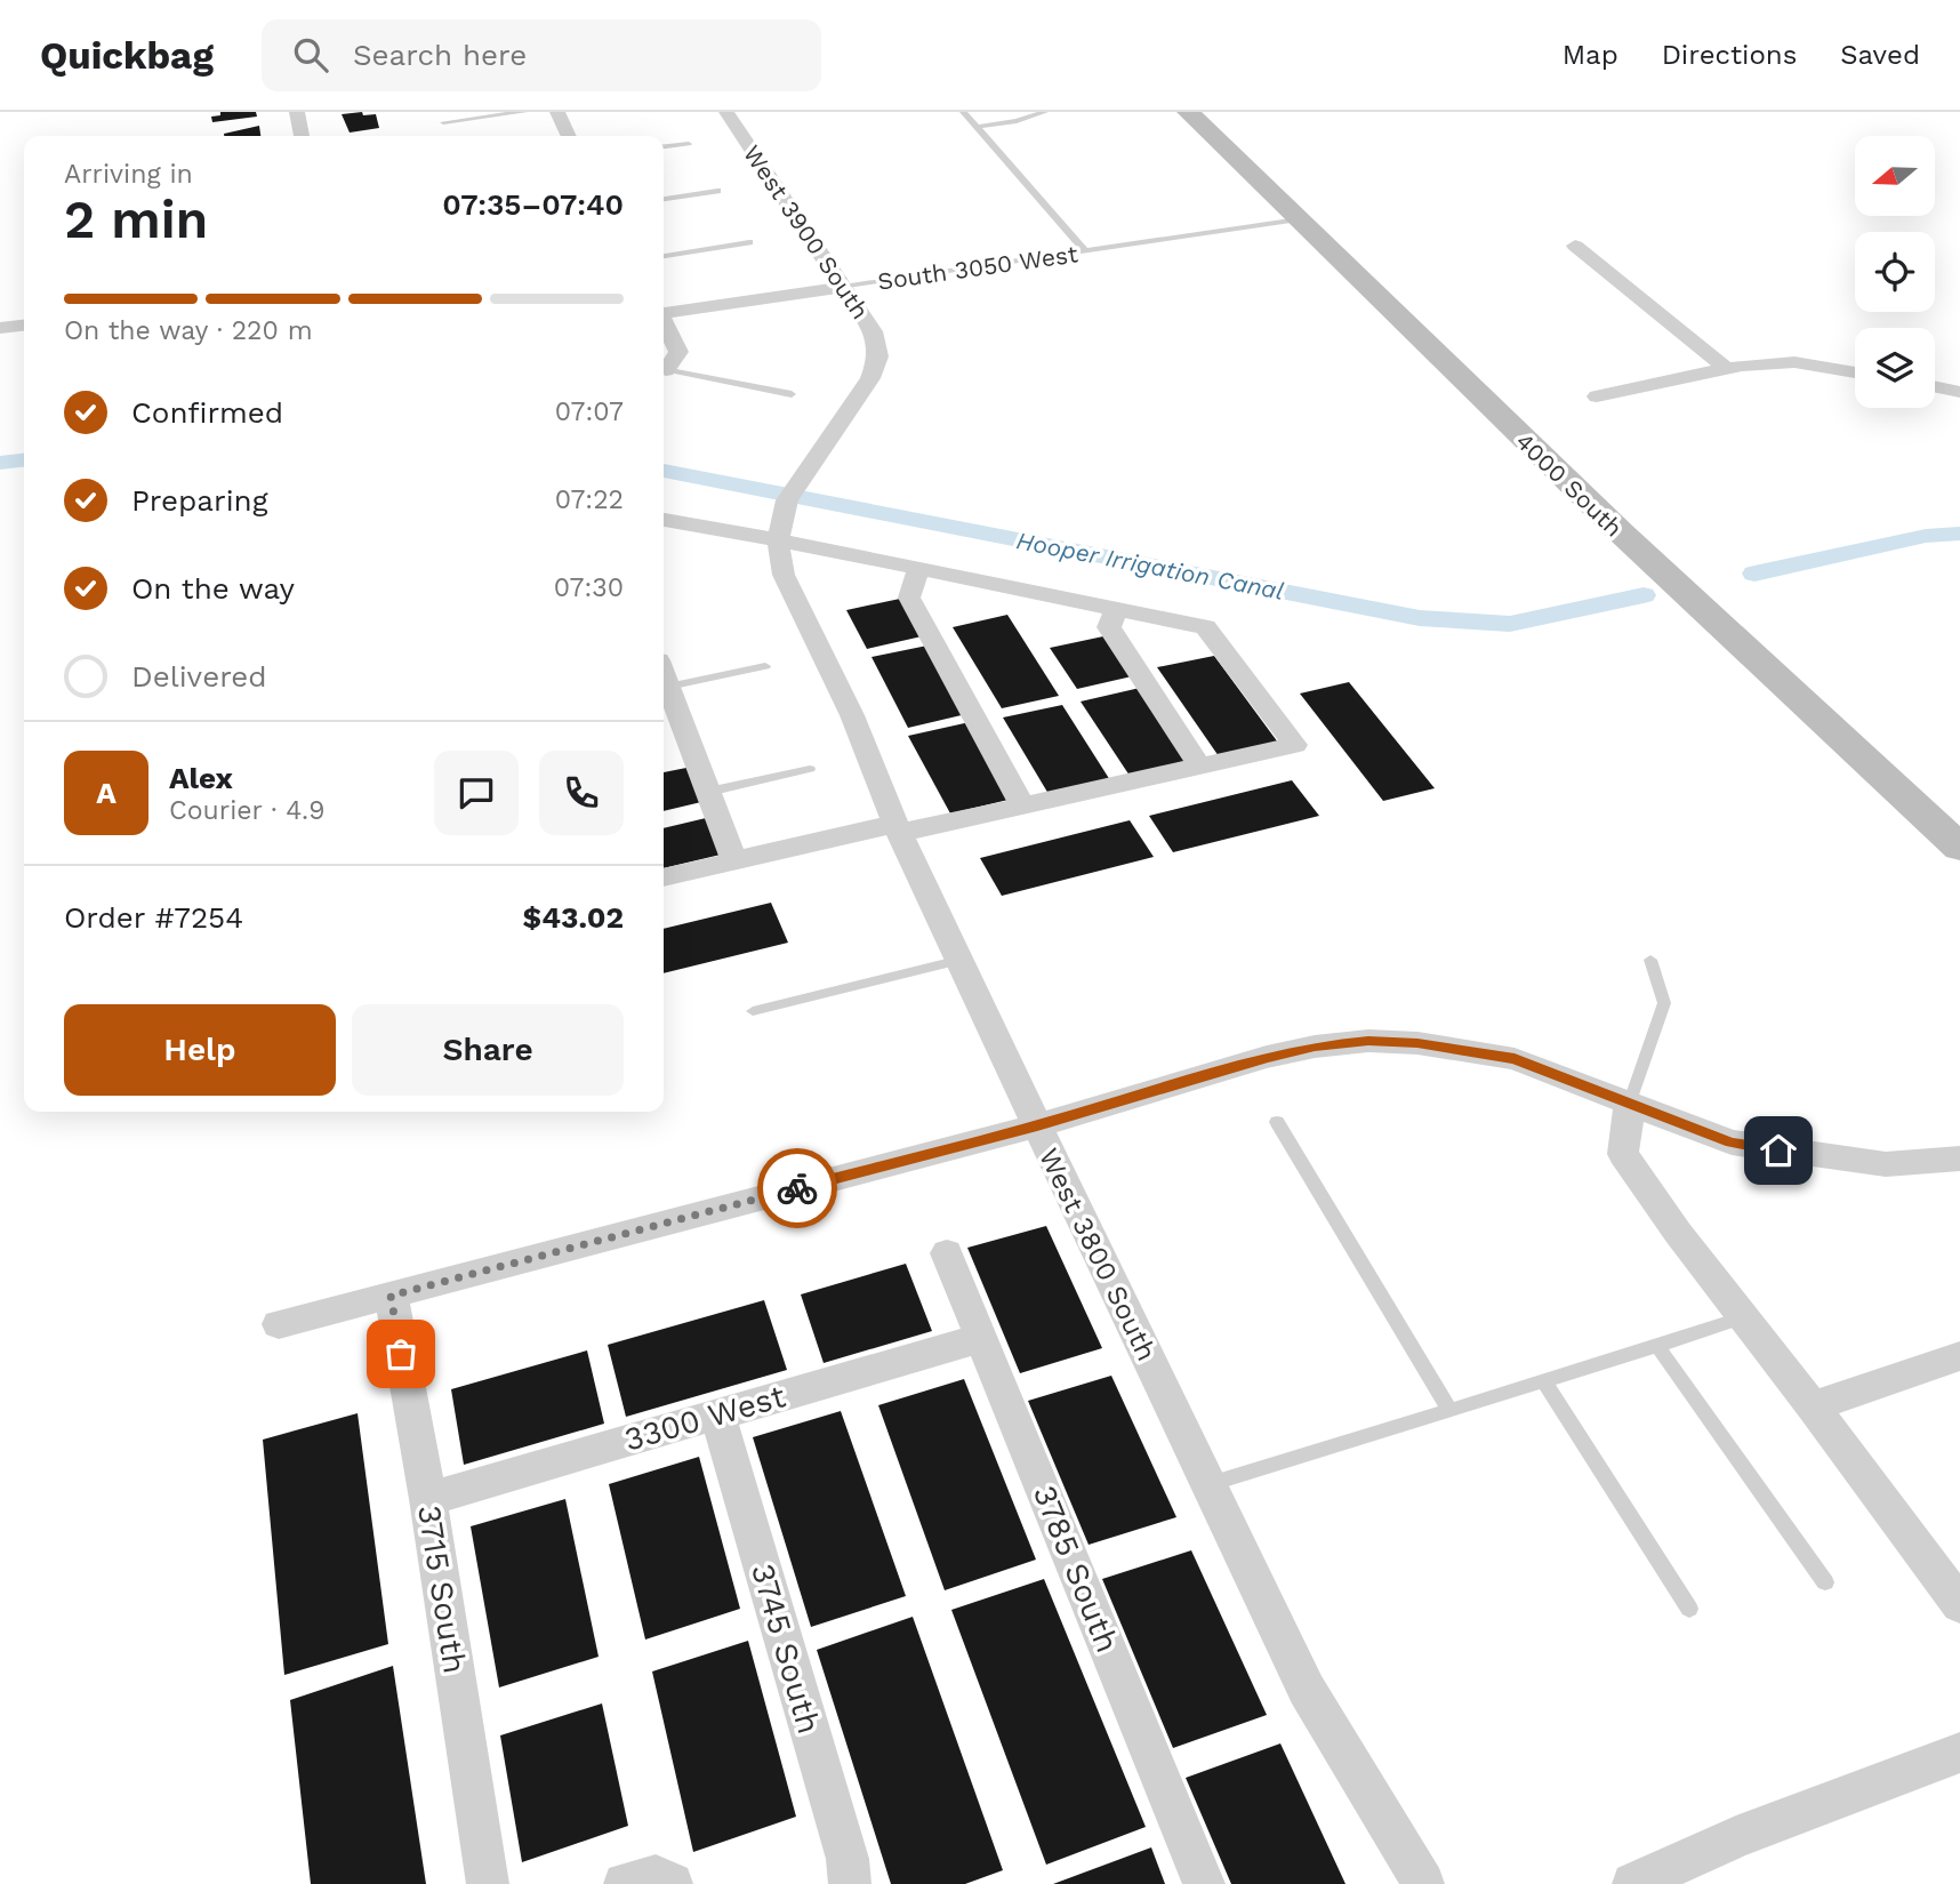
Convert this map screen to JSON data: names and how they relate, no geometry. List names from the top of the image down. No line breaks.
{"streets":{"main road":["4000 South"],"street":["West 3900 South","South 3050 West","West 3800 South","3300 West","3785 South","3715 South","3745 South"]},"crossings":[["West 3900 South","South 3050 West"],["West 3900 South","West 3800 South"],["South 3050 West","4000 South"],["3300 West","3785 South"],["3300 West","3715 South"],["3300 West","3745 South"]],"water":["Hooper Irrigation Canal"],"north":"left","page":{"header":"Quickbag","search":"Search here","nav":["Map","Directions","Saved"],"heading":["2 min","Arriving in","07:35–07:40"],"panel":["Alex","Courier · 4.9","Order #7254","$43.02"],"bar":"On the way · 220 m","list":[["Confirmed","07:07"],["Preparing","07:22"],["On the way","07:30"],"Delivered"],"round":"A","buttons":["Help","Share"]}}
